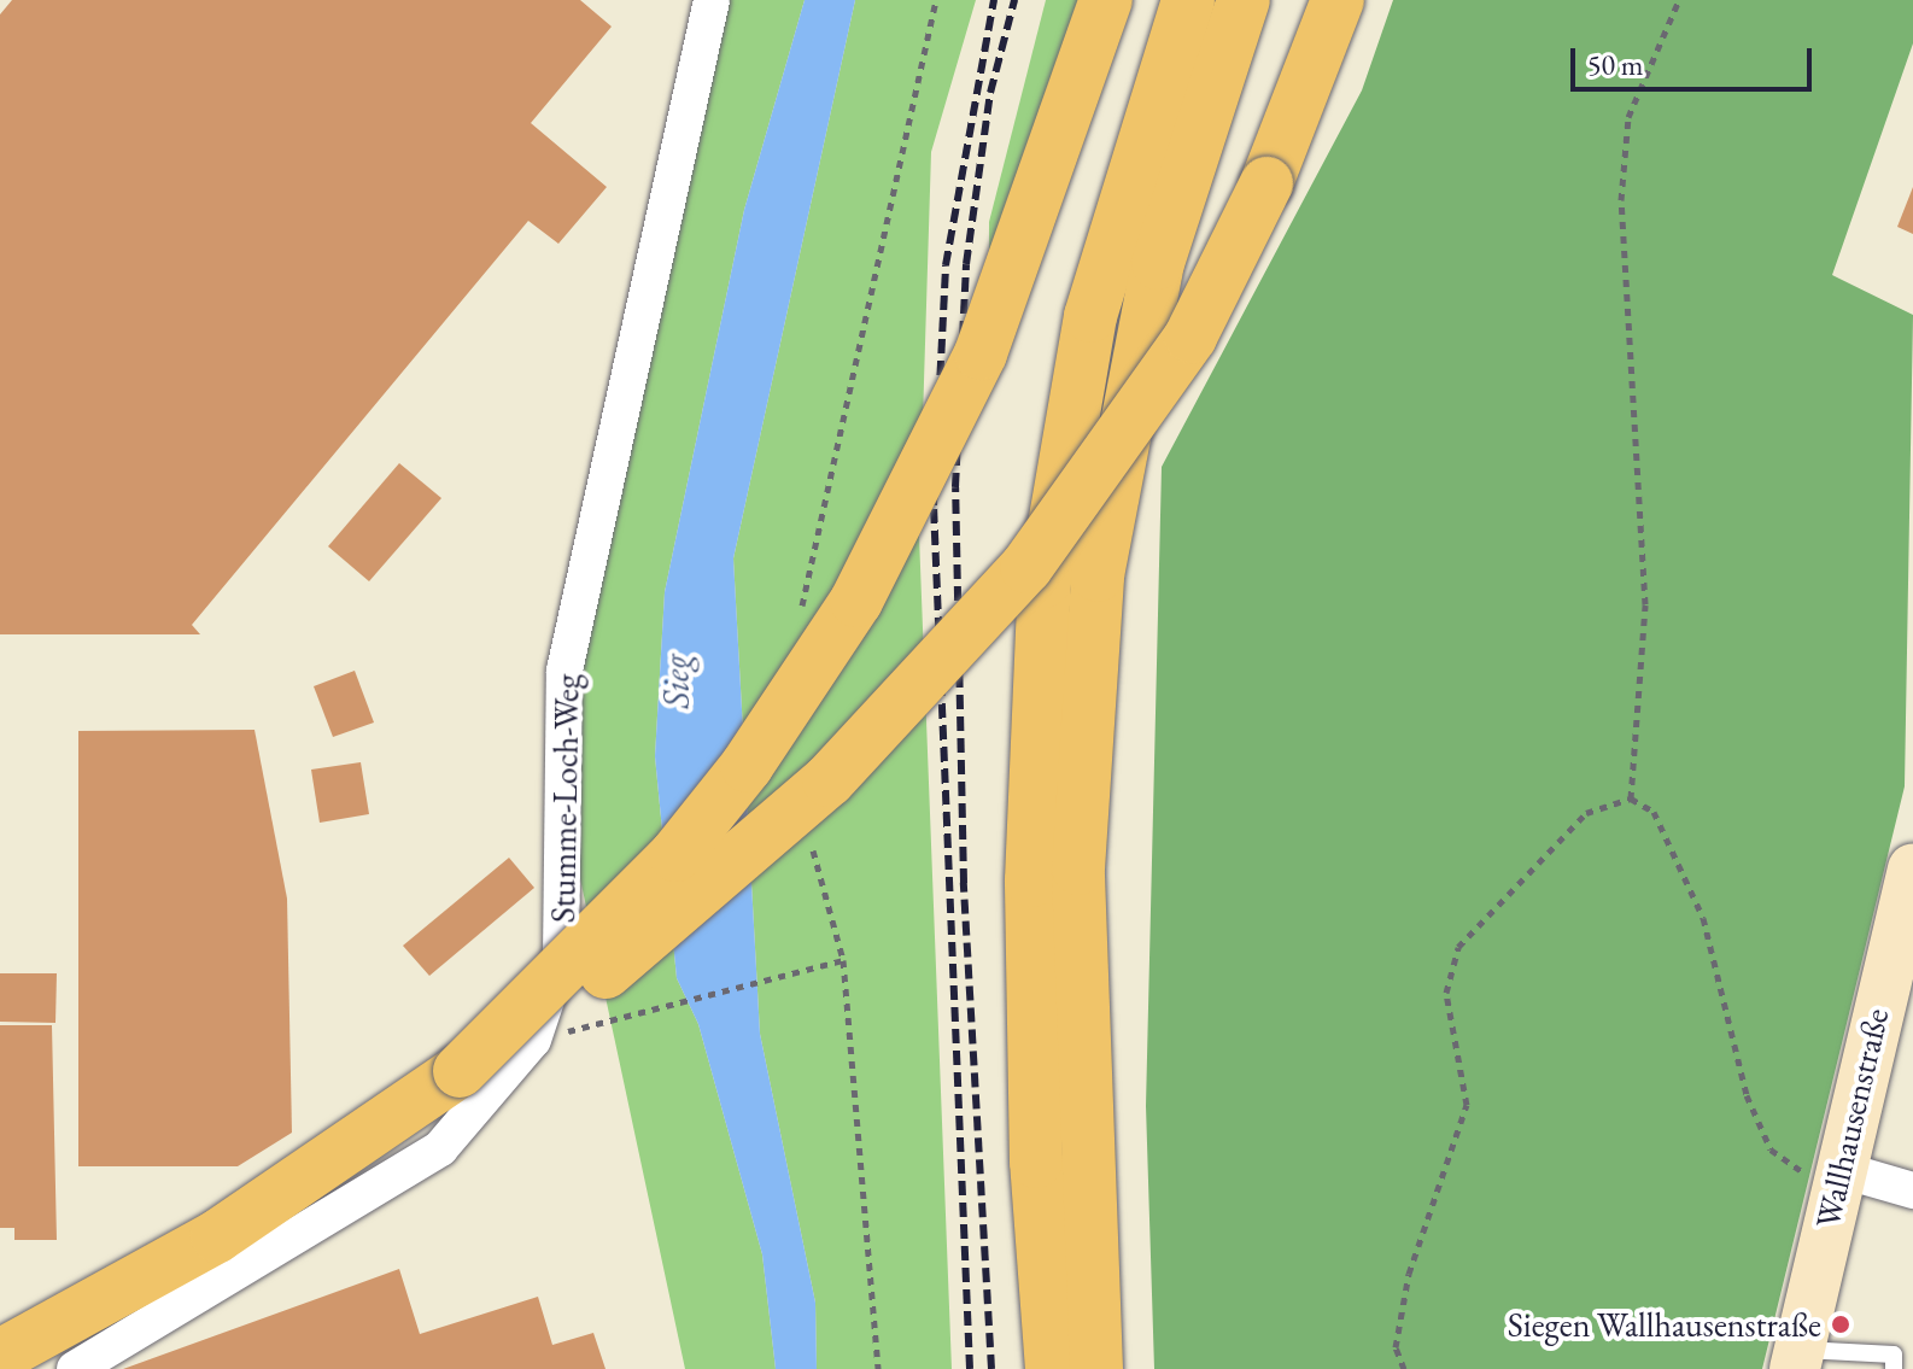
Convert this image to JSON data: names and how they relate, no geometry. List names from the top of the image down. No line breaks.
{"streets":{"street":["Stumme-Loch-Weg","Wallhausenstraße"]},"water":["Sieg"],"places":["Siegen Wallhausenstraße"],"scale_bar":"50 m"}
